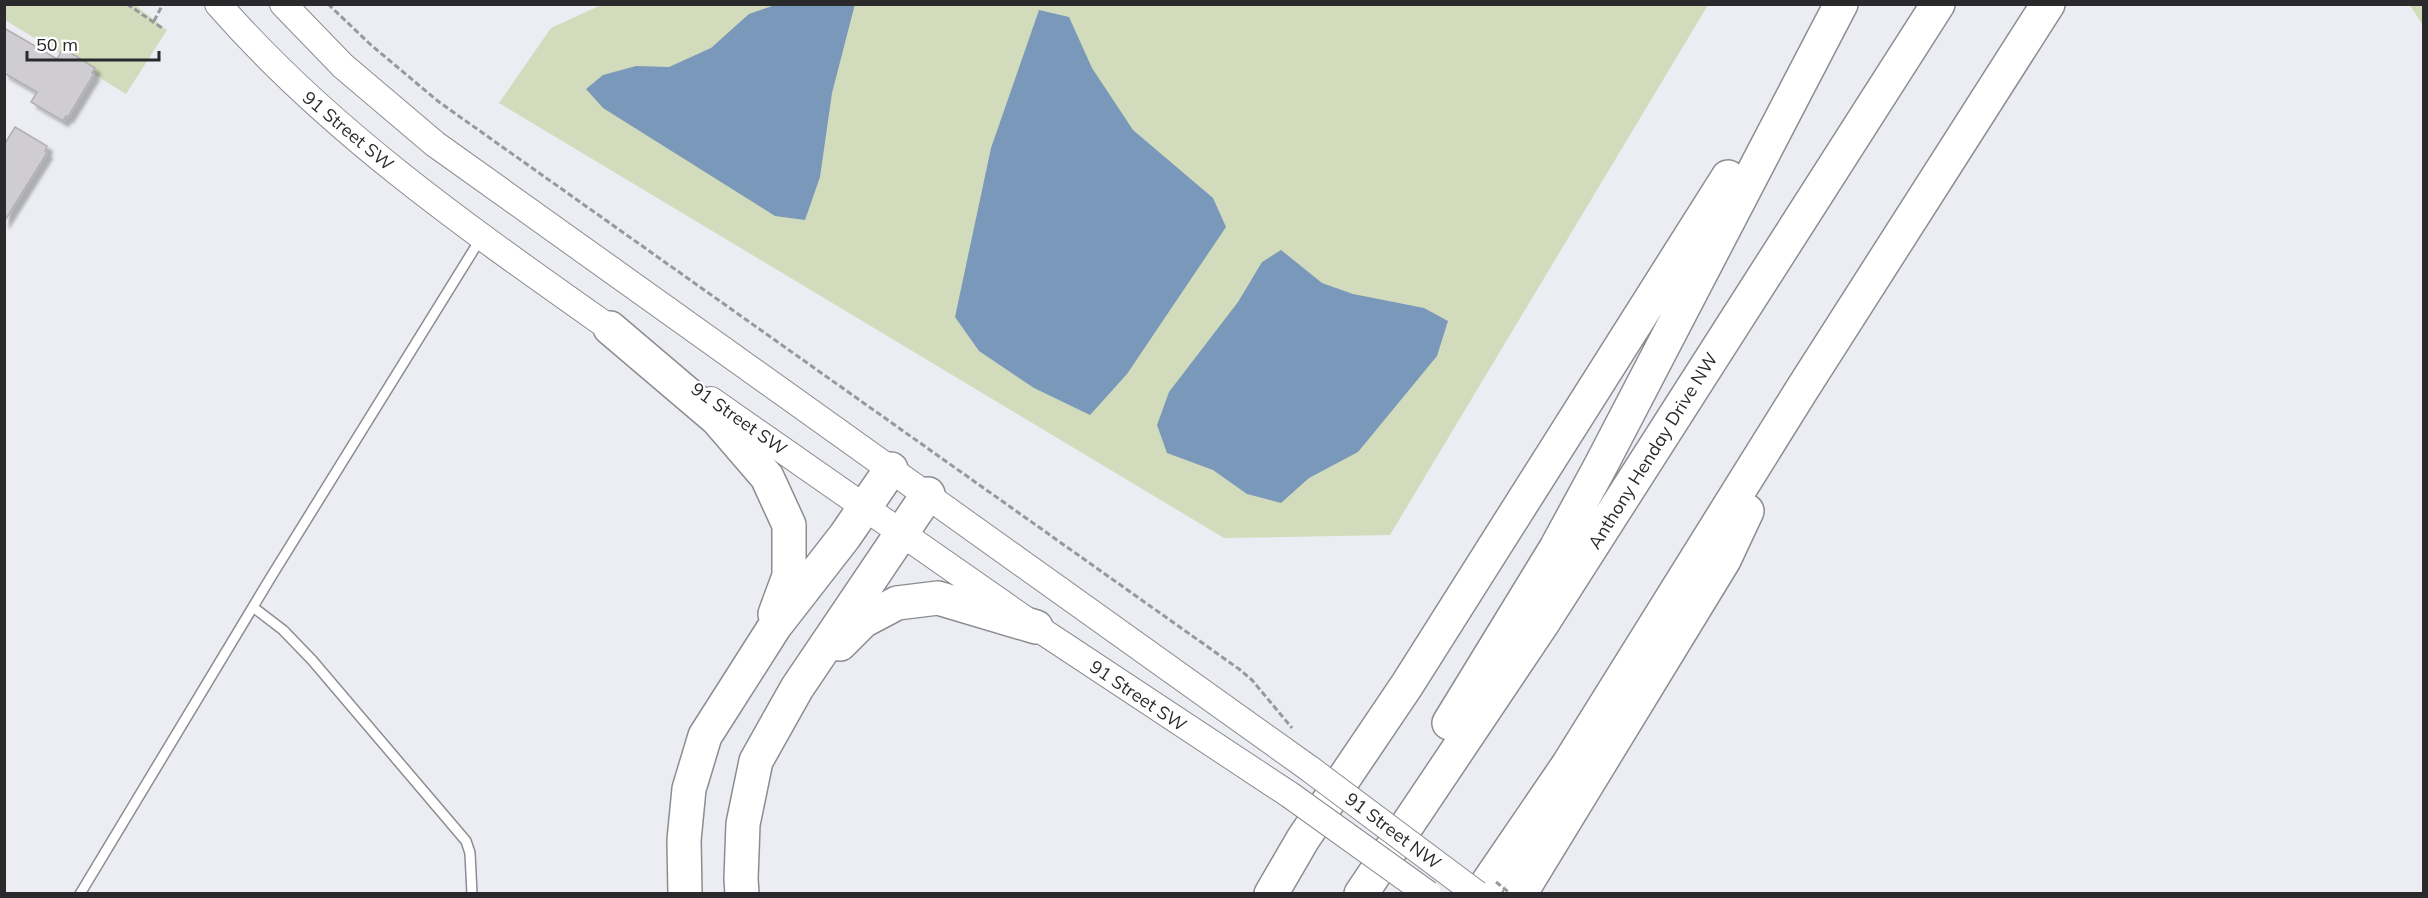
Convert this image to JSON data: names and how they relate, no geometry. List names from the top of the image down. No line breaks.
{"streets":{"highway":["Anthony Henday Drive NW"],"main road":["91 Street SW","91 Street NW"]},"crossings":[["91 Street SW","91 Street NW"]],"scale_bar":"50 m"}
